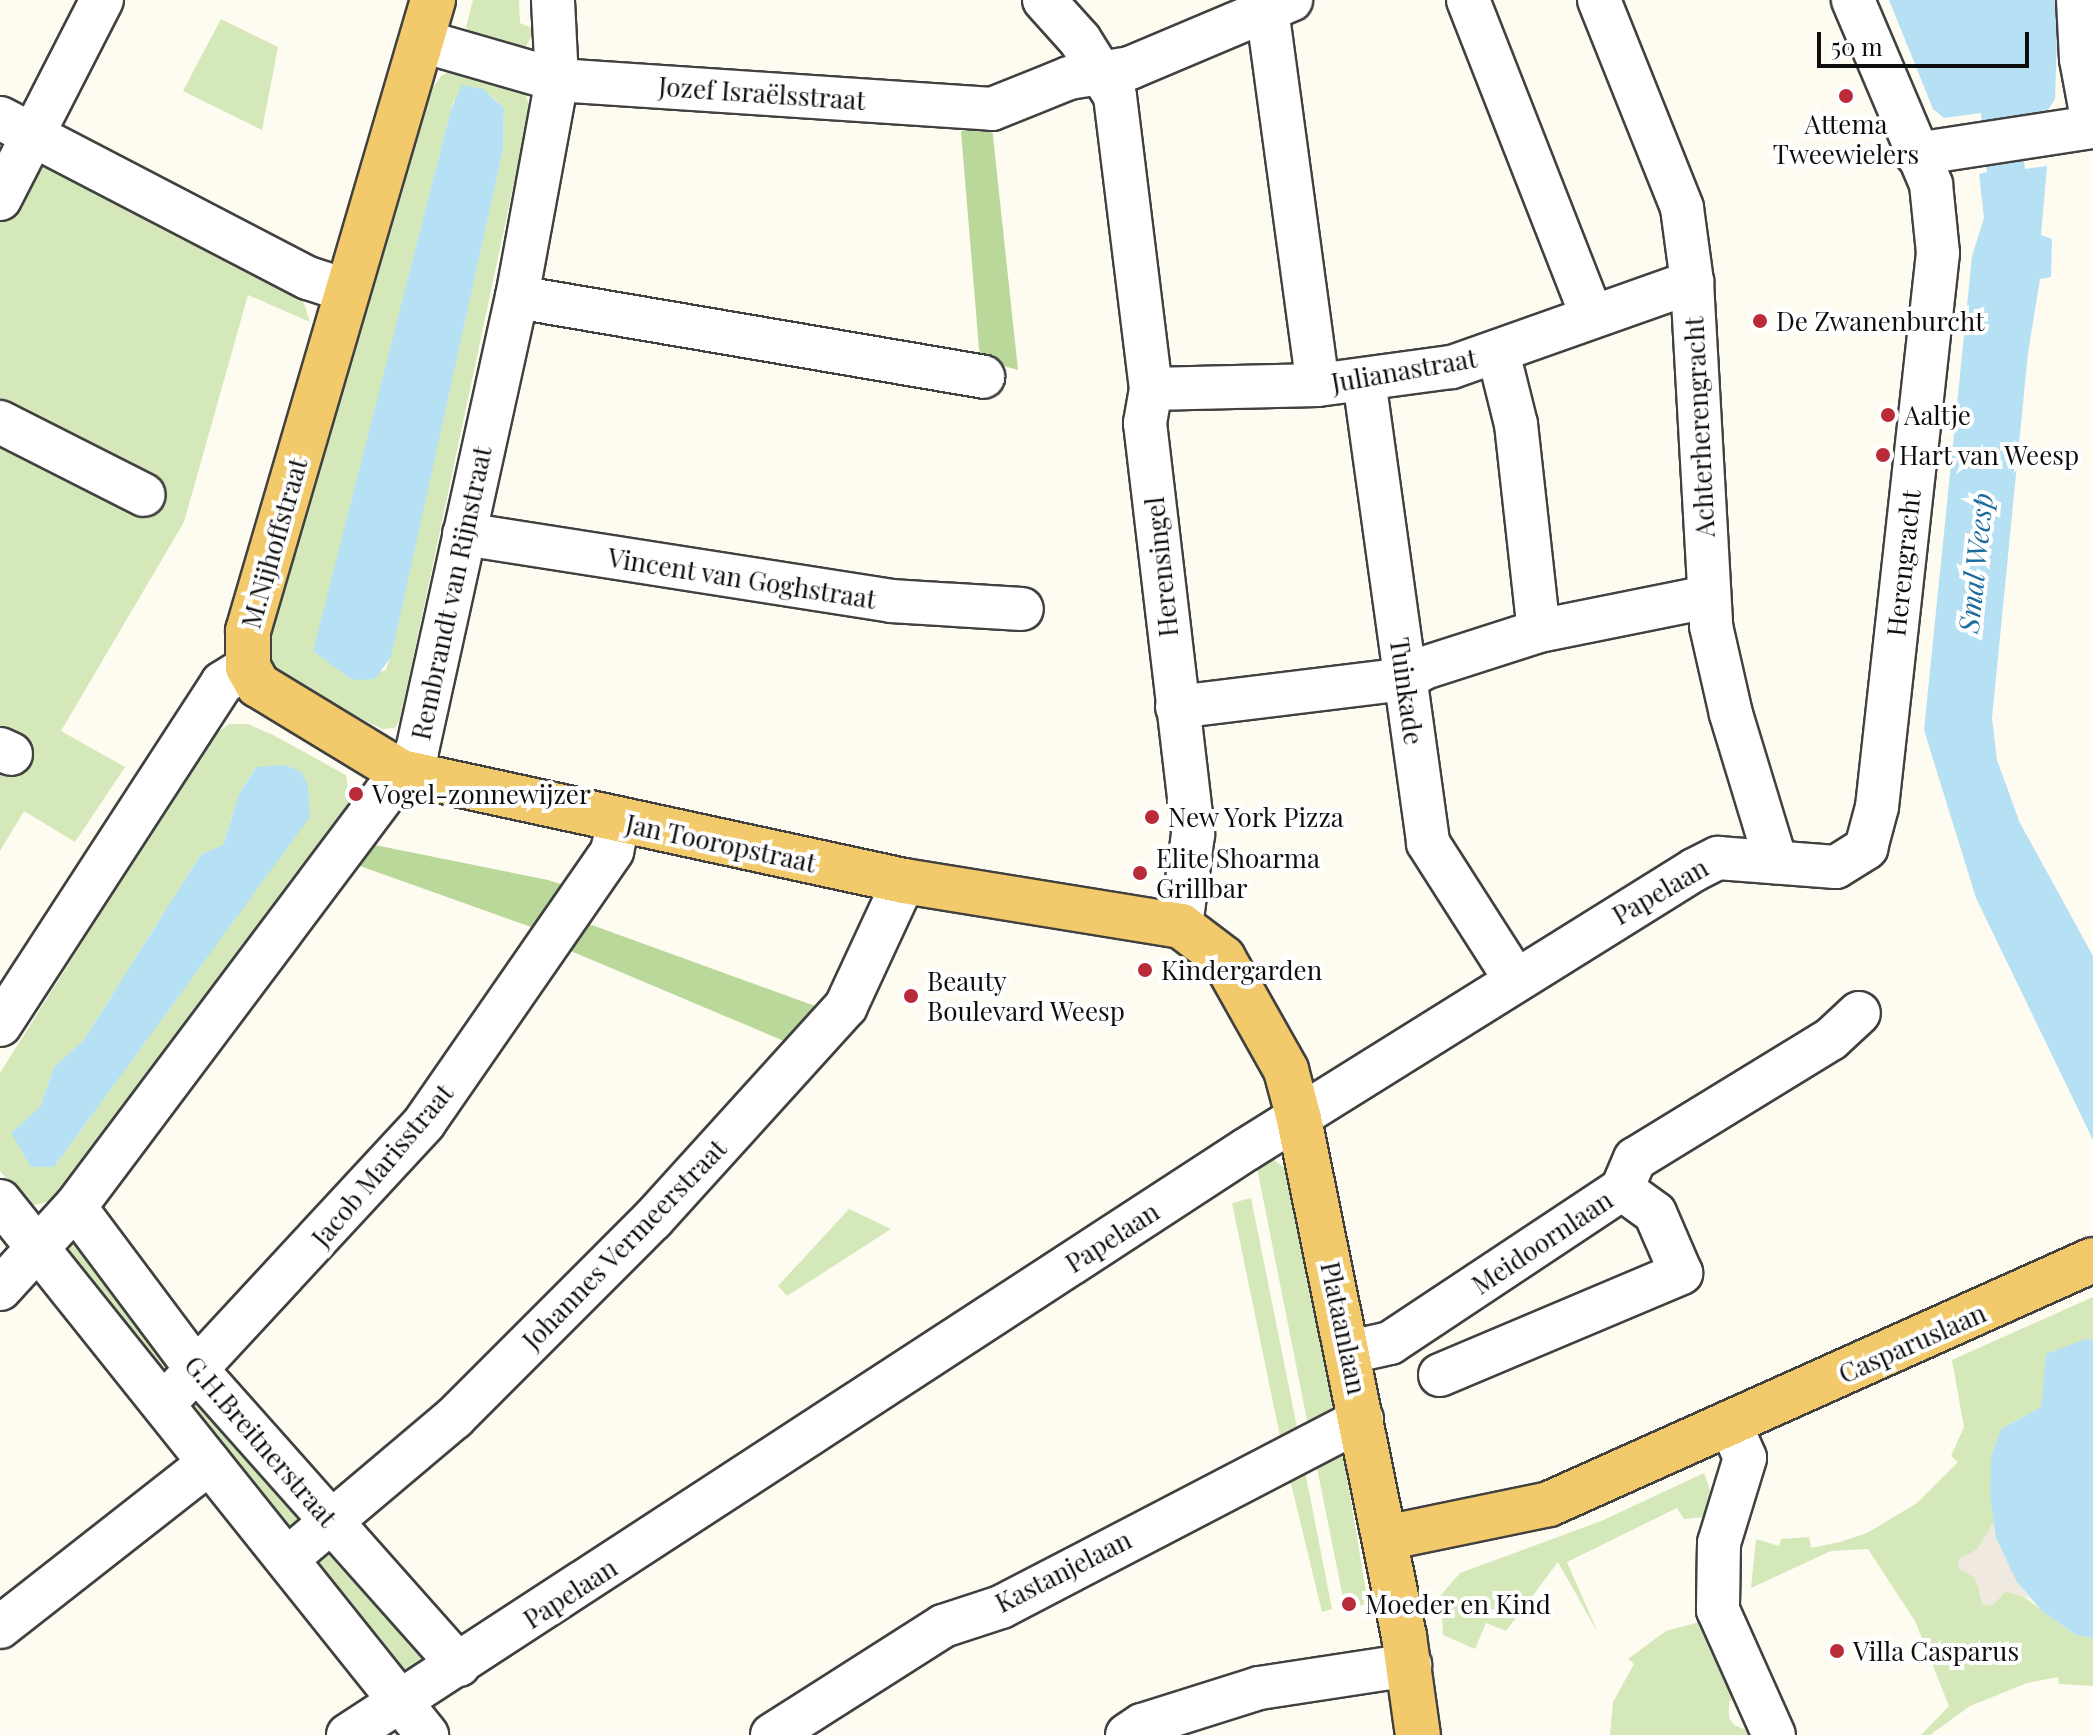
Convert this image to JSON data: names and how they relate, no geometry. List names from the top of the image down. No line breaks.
{"streets":{"main road":["M.Nijhoffstraat","Jan Tooropstraat","Plataanlaan","Casparuslaan"],"street":["Jozef Israëlsstraat","Julianastraat","Achterherengracht","Herengracht","Herensingel","Vincent van Goghstraat","Rembrandt van Rijnstraat","Tuinkade","Papelaan","Jacob Marisstraat","Meidoornlaan","Johannes Vermeerstraat","G.H.Breitnerstraat","Kastanjelaan"]},"crossings":[["Jozef Israëlsstraat","M.Nijhoffstraat"],["Jozef Israëlsstraat","Herensingel"],["Jozef Israëlsstraat","Rembrandt van Rijnstraat"],["Julianastraat","Achterherengracht"],["Julianastraat","Herensingel"],["Julianastraat","Tuinkade"],["Achterherengracht","Papelaan"],["M.Nijhoffstraat","Jan Tooropstraat"],["Herengracht","Papelaan"],["Herensingel","Jan Tooropstraat"],["Vincent van Goghstraat","Rembrandt van Rijnstraat"],["Rembrandt van Rijnstraat","Jan Tooropstraat"],["Rembrandt van Rijnstraat","G.H.Breitnerstraat"],["Tuinkade","Papelaan"],["Jan Tooropstraat","Jacob Marisstraat"],["Jan Tooropstraat","Johannes Vermeerstraat"],["Papelaan","Plataanlaan"],["Papelaan","G.H.Breitnerstraat"],["Jacob Marisstraat","G.H.Breitnerstraat"],["Meidoornlaan","Plataanlaan"],["Johannes Vermeerstraat","G.H.Breitnerstraat"],["Plataanlaan","Casparuslaan"],["Plataanlaan","Kastanjelaan"]],"water":["Smal Weesp"],"places":["Attema Tweewielers","De Zwanenburcht","Aaltje","Hart van Weesp","Vogel-zonnewijzer","New York Pizza","Elite Shoarma Grillbar","Kindergarden","Beauty Boulevard Weesp","Moeder en Kind","Villa Casparus"],"scale_bar":"50 m"}
